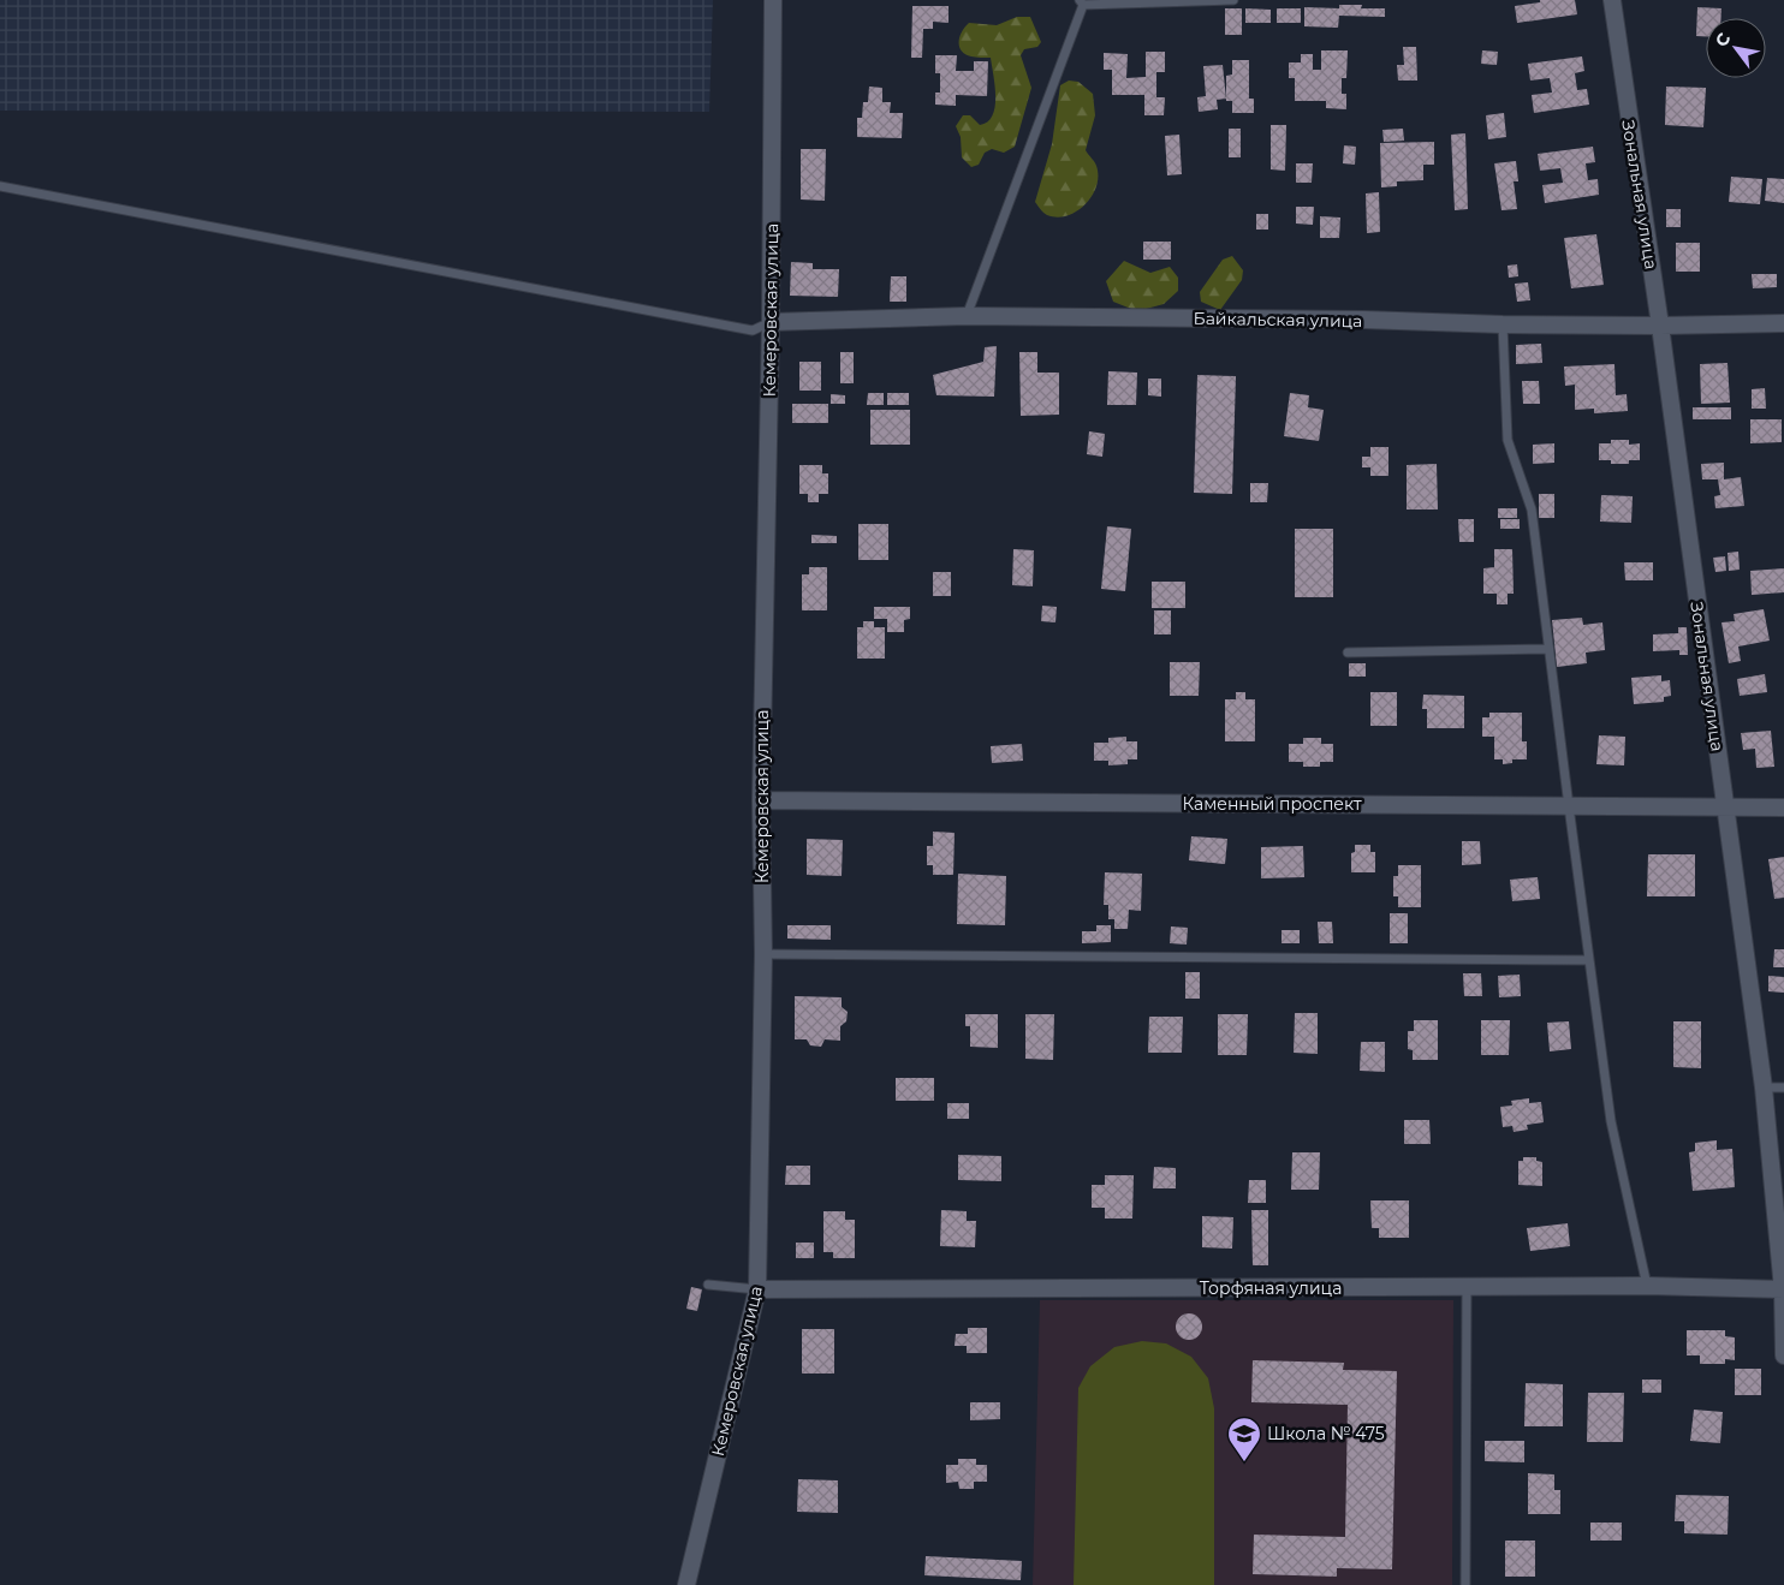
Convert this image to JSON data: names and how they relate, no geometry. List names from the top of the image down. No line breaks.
{"streets":{"street":["Зональная улица","Кемеровская улица","Байкальская улица","Каменный проспект","Торфяная улица"]},"crossings":[["Зональная улица","Байкальская улица"],["Зональная улица","Каменный проспект"],["Зональная улица","Торфяная улица"],["Кемеровская улица","Байкальская улица"],["Кемеровская улица","Каменный проспект"],["Кемеровская улица","Торфяная улица"]],"places":{"school or university":["Школа № 475"]},"north":"top left"}
